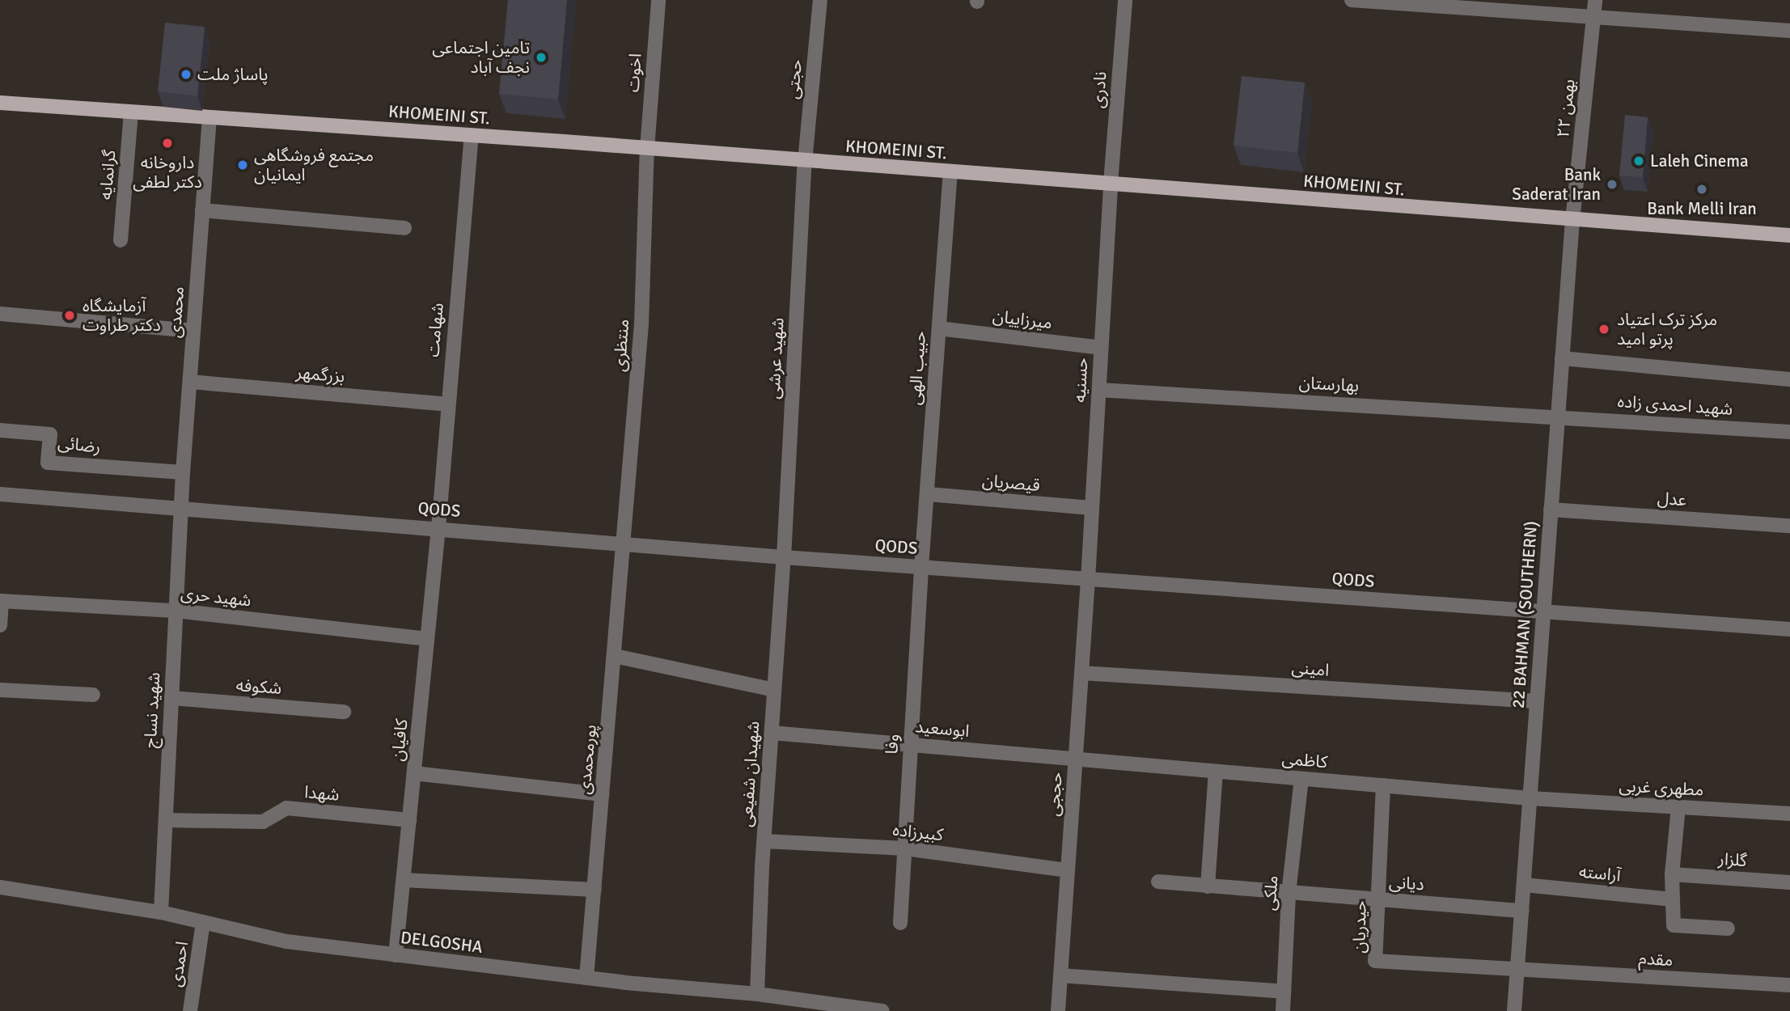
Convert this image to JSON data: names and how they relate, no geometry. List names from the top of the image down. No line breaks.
{"streets":{"main road":["KHOMEINI ST."],"street":["اخوت","حجتی","نادری","۲۲ بهمن","گرانمایه","محمدی","میرزاییان","شهامت","منتظری","شهید عرشی","حبیب الهی","بزرگمهر","حسنیه","بهارستان","شهید احمدی زاده","رضائی","قیصریان","عدل","QODS","شهید حری","22 BAHMAN (SOUTHERN)","امینی","شکوفه","شهید نساج","ابوسعید","کافیان","وفا","پورمحمدی","کاظمی","شهیدان شفیعی","مطهری غربی","شهدا","حججی","کبیرزاده","گلزار","آراسته","دیانی","ملکی","حیدریان","DELGOSHA","مقدم","احمدی"]},"crossings":[["اخوت","KHOMEINI ST."],["اخوت","منتظری"],["حجتی","KHOMEINI ST."],["حجتی","شهید عرشی"],["نادری","KHOMEINI ST."],["نادری","حسنیه"],["۲۲ بهمن","KHOMEINI ST."],["۲۲ بهمن","22 BAHMAN (SOUTHERN)"],["KHOMEINI ST.","گرانمایه"],["KHOMEINI ST.","محمدی"],["KHOMEINI ST.","شهامت"],["KHOMEINI ST.","منتظری"],["KHOMEINI ST.","شهید عرشی"],["KHOMEINI ST.","حبیب الهی"],["KHOMEINI ST.","حسنیه"],["KHOMEINI ST.","22 BAHMAN (SOUTHERN)"],["محمدی","بزرگمهر"],["محمدی","رضائی"],["محمدی","QODS"],["محمدی","شهید نساج"],["میرزاییان","حبیب الهی"],["میرزاییان","حسنیه"],["شهامت","بزرگمهر"],["شهامت","QODS"],["شهامت","کافیان"],["منتظری","QODS"],["منتظری","پورمحمدی"],["شهید عرشی","QODS"],["شهید عرشی","شهیدان شفیعی"],["حبیب الهی","قیصریان"],["حبیب الهی","QODS"],["حبیب الهی","وفا"],["حسنیه","بهارستان"],["حسنیه","قیصریان"],["حسنیه","QODS"],["حسنیه","حججی"],["بهارستان","شهید احمدی زاده"],["بهارستان","22 BAHMAN (SOUTHERN)"],["شهید احمدی زاده","22 BAHMAN (SOUTHERN)"],["عدل","22 BAHMAN (SOUTHERN)"],["QODS","22 BAHMAN (SOUTHERN)"],["QODS","شهید نساج"],["QODS","کافیان"],["QODS","وفا"],["QODS","پورمحمدی"],["QODS","شهیدان شفیعی"],["QODS","حججی"],["شهید حری","شهید نساج"],["شهید حری","کافیان"],["22 BAHMAN (SOUTHERN)","امینی"],["22 BAHMAN (SOUTHERN)","کاظمی"],["22 BAHMAN (SOUTHERN)","مطهری غربی"],["22 BAHMAN (SOUTHERN)","آراسته"],["22 BAHMAN (SOUTHERN)","دیانی"],["22 BAHMAN (SOUTHERN)","حیدریان"],["22 BAHMAN (SOUTHERN)","مقدم"],["امینی","حججی"],["شکوفه","شهید نساج"],["شهید نساج","شهدا"],["شهید نساج","DELGOSHA"],["ابوسعید","وفا"],["ابوسعید","کاظمی"],["ابوسعید","شهیدان شفیعی"],["ابوسعید","حججی"],["کافیان","شهدا"],["کافیان","DELGOSHA"],["وفا","کبیرزاده"],["پورمحمدی","DELGOSHA"],["کاظمی","مطهری غربی"],["کاظمی","حججی"],["کاظمی","ملکی"],["کاظمی","حیدریان"],["شهیدان شفیعی","کبیرزاده"],["شهیدان شفیعی","DELGOSHA"],["حججی","کبیرزاده"],["دیانی","ملکی"],["دیانی","حیدریان"],["حیدریان","مقدم"],["DELGOSHA","احمدی"]],"places":["تامین اجتماعی نجف آباد","پاساژ ملت","داروخانه دکتر لطفی","Laleh Cinema","مجتمع فروشگاهی ایمانیان","Bank Saderat Iran","Bank Melli Iran","آزمایشگاه دکتر طراوت","مرکز ترک اعتیاد پرتو امید"]}
